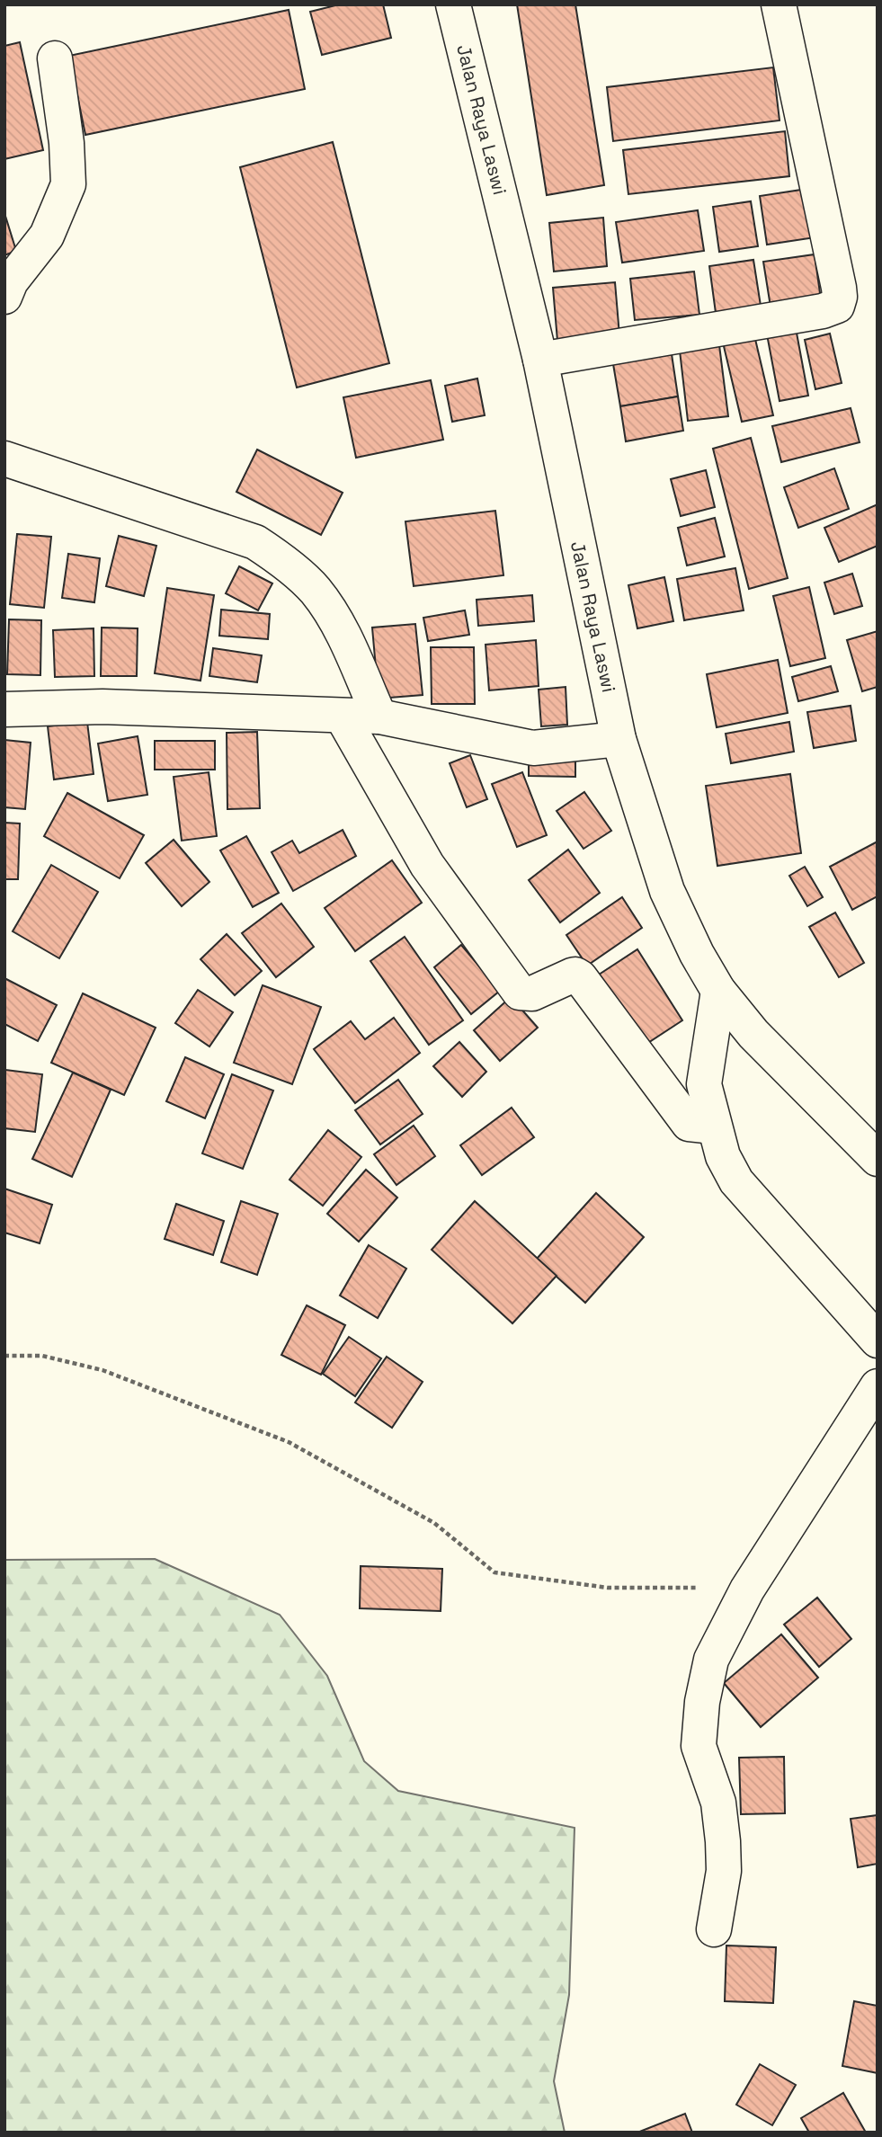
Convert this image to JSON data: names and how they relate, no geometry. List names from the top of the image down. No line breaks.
{"streets":{"street":["Jalan Raya Laswi"]}}
